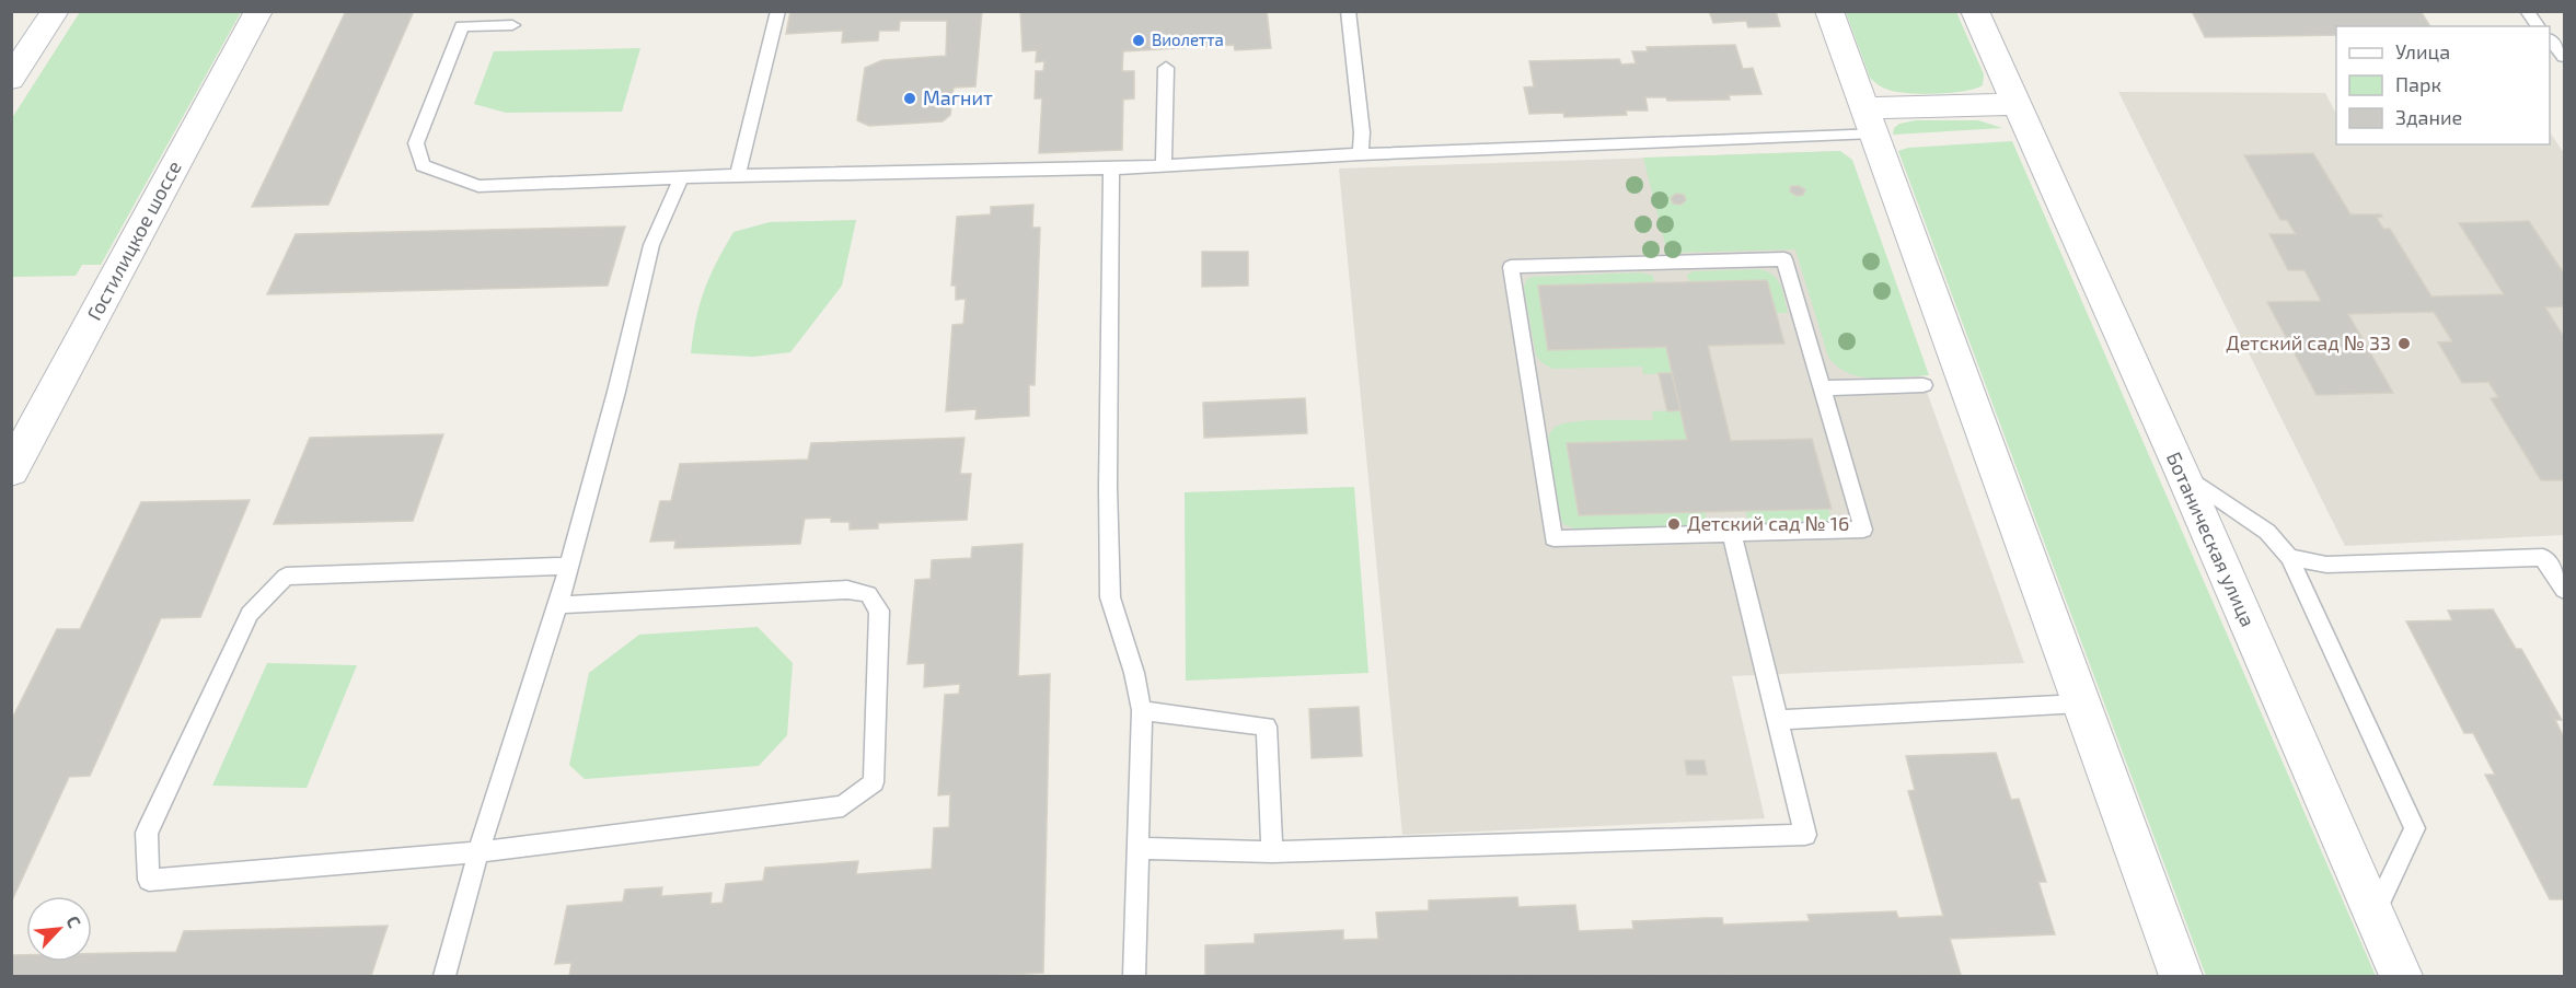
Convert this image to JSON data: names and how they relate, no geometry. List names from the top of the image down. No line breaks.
{"streets":{"street":["Гостилицкое шоссе","Ботаническая улица"]},"places":["Виолетта","Магнит","Детский сад № 33","Детский сад № 16"],"legend":["Улица","Парк","Здание"],"north":"top right"}
